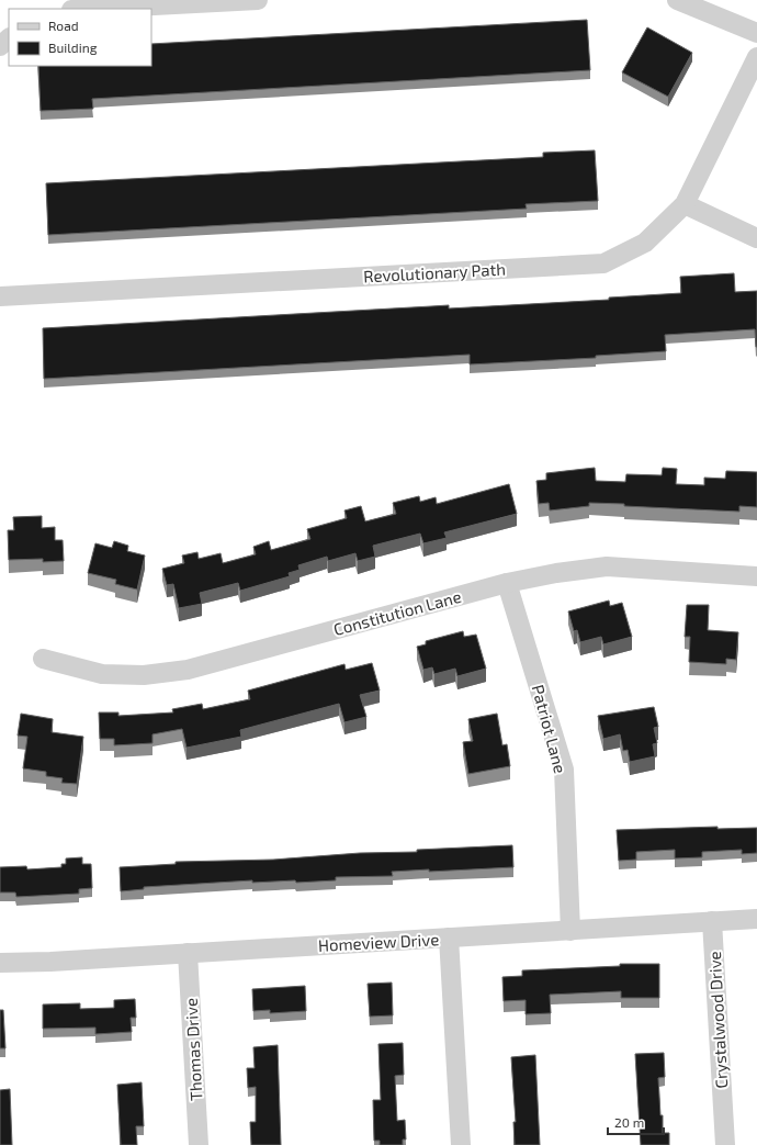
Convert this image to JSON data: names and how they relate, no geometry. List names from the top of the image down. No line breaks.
{"streets":{"street":["Revolutionary Path","Constitution Lane","Patriot Lane","Homeview Drive","Crystalwood Drive","Thomas Drive"]},"crossings":[["Constitution Lane","Patriot Lane"],["Patriot Lane","Homeview Drive"],["Homeview Drive","Crystalwood Drive"],["Homeview Drive","Thomas Drive"]],"legend":["Road","Building"],"scale_bar":"20 m"}
